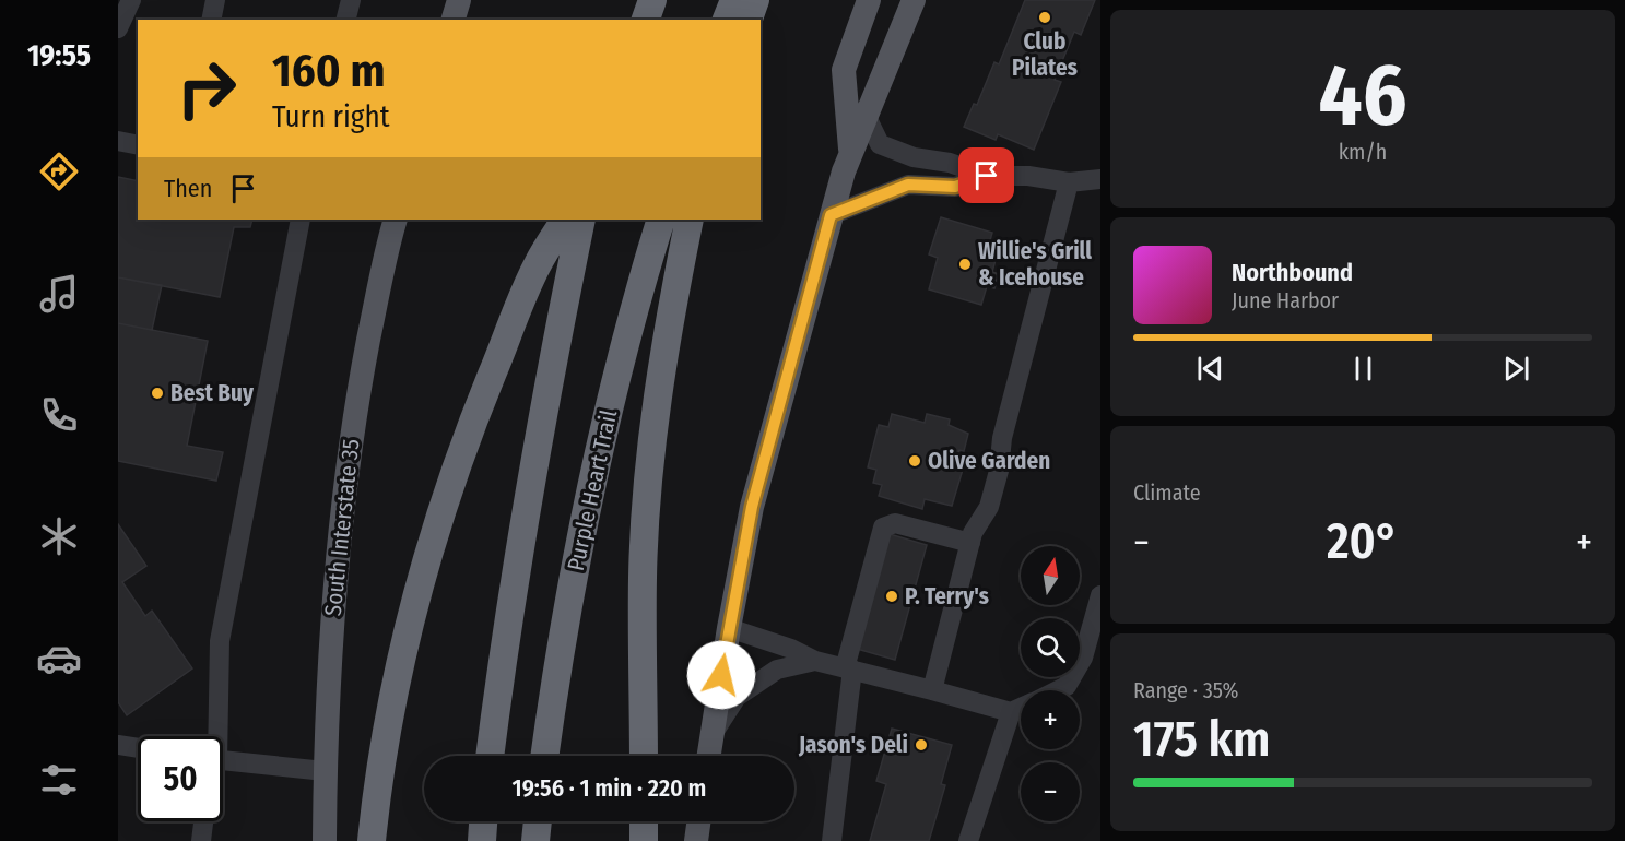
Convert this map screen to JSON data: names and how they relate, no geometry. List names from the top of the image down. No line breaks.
{"streets":{"highway":["Purple Heart Trail"],"main road":["South Interstate 35"]},"places":["Club Pilates","Willie's Grill & Icehouse","Best Buy","Olive Garden","P. Terry's","Jason's Deli"],"north":"top","page":{"tabs":"19:55","tile":[["46","km/h"],"Climate",["Range · 35%","175 km"]],"turn":["160 m","Turn right"],"then":"Then","song":["Northbound","June Harbor"],"heat":["−","20°","+"],"map_buttons":["+","−"],"limit":"50","trip":"19:56 · 1 min · 220 m"}}
